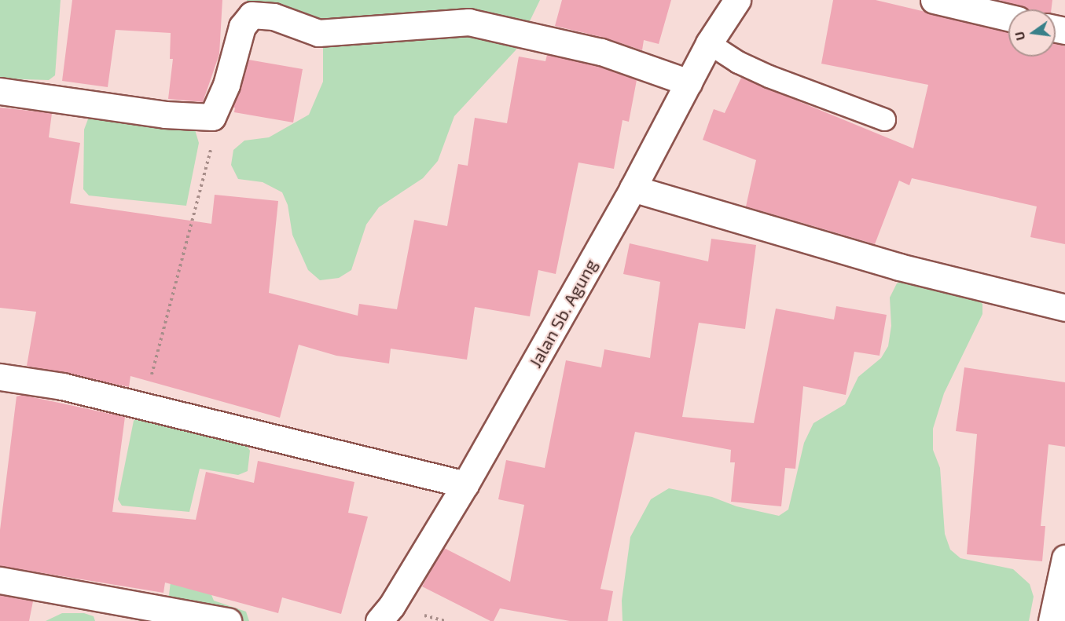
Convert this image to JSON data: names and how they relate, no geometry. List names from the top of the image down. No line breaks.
{"streets":{"street":["Jalan Sb. Agung"]},"north":"left"}
